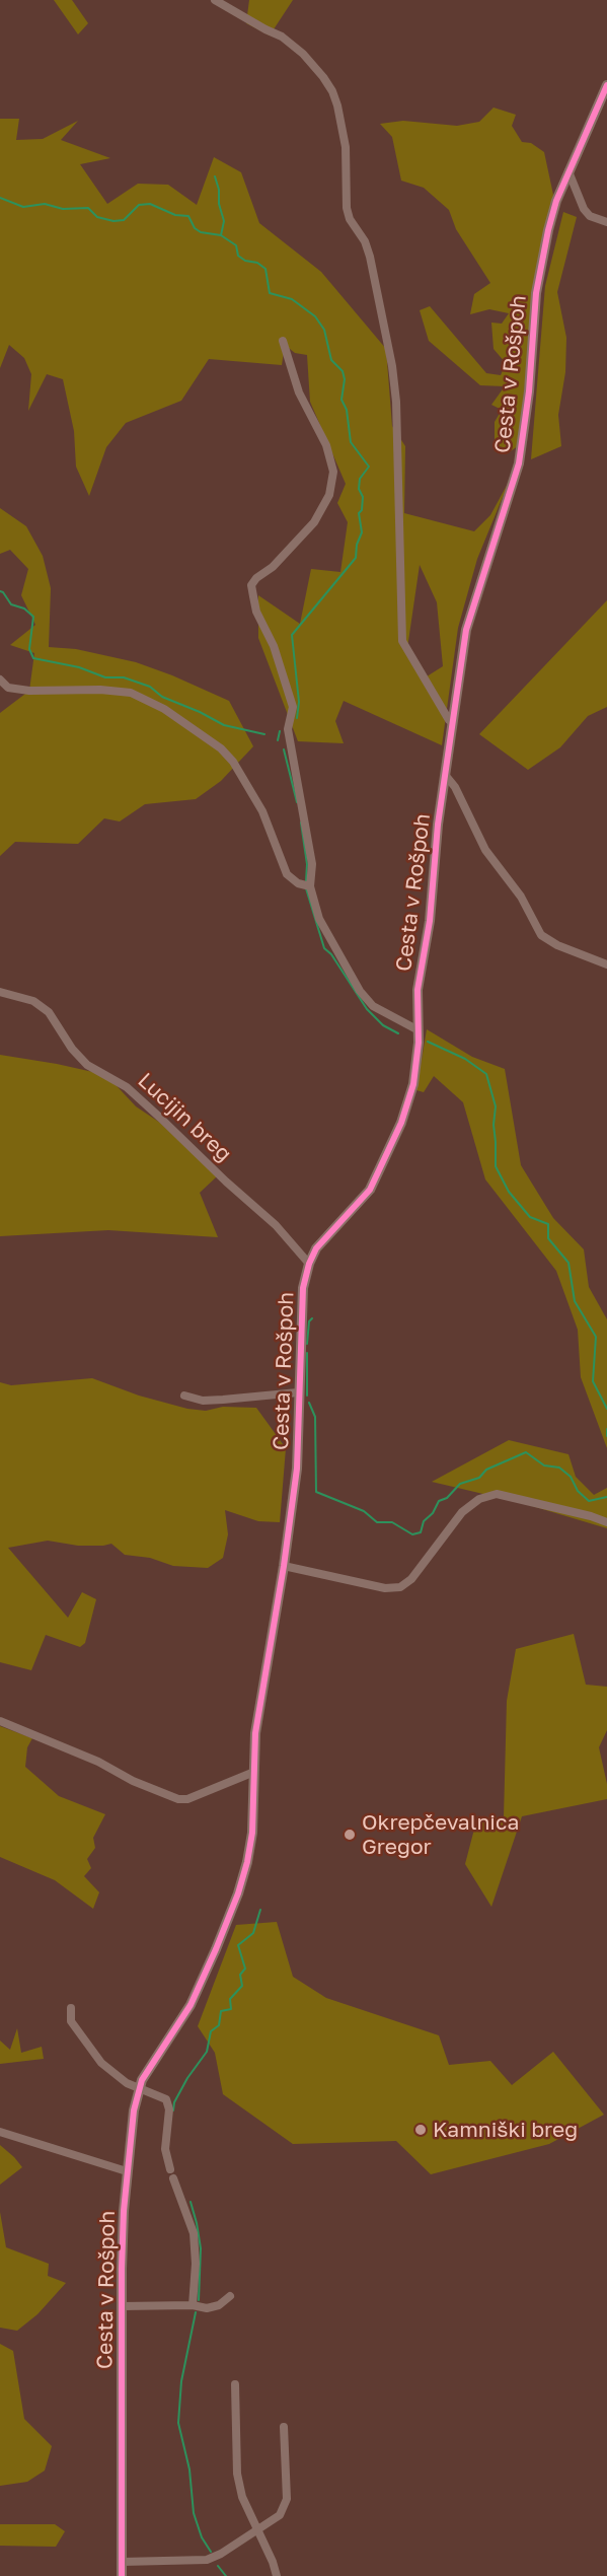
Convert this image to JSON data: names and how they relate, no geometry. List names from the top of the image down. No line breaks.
{"streets":{"street":["Cesta v Rošpoh","Lucijin breg"]},"crossings":[["Cesta v Rošpoh","Lucijin breg"]],"places":["Okrepčevalnica Gregor","Kamniški breg"]}
